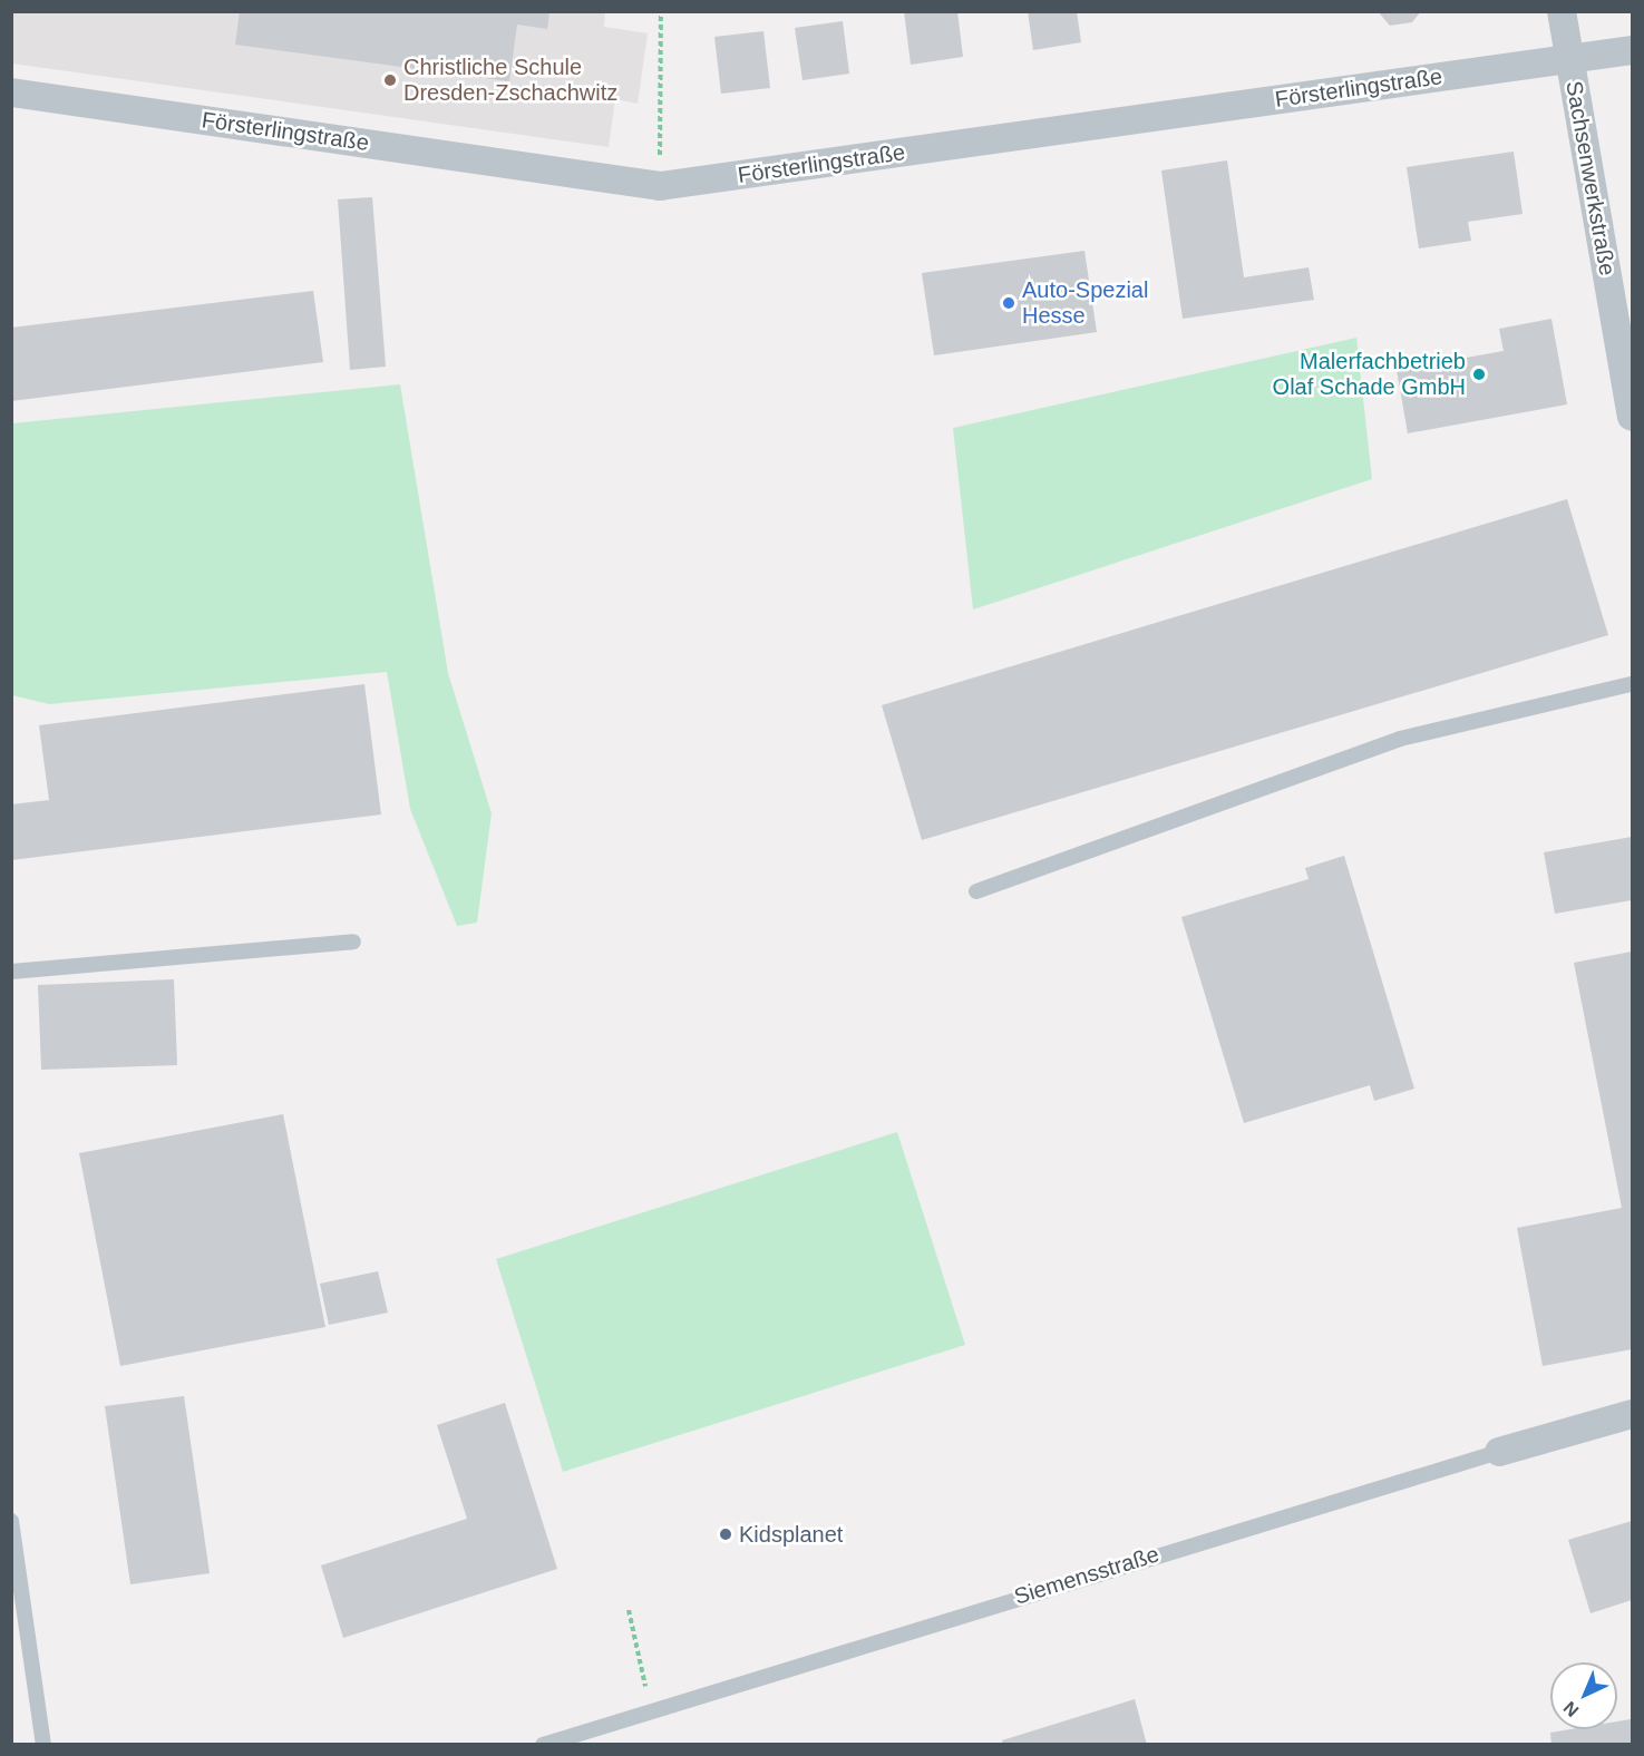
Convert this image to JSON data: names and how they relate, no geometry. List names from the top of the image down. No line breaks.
{"streets":{"street":["Försterlingstraße","Sachsenwerkstraße","Siemensstraße"]},"crossings":[["Försterlingstraße","Sachsenwerkstraße"]],"places":["Christliche Schule Dresden-Zschachwitz","Auto-Spezial Hesse","Malerfachbetrieb Olaf Schade GmbH","Kidsplanet"],"north":"bottom left"}
